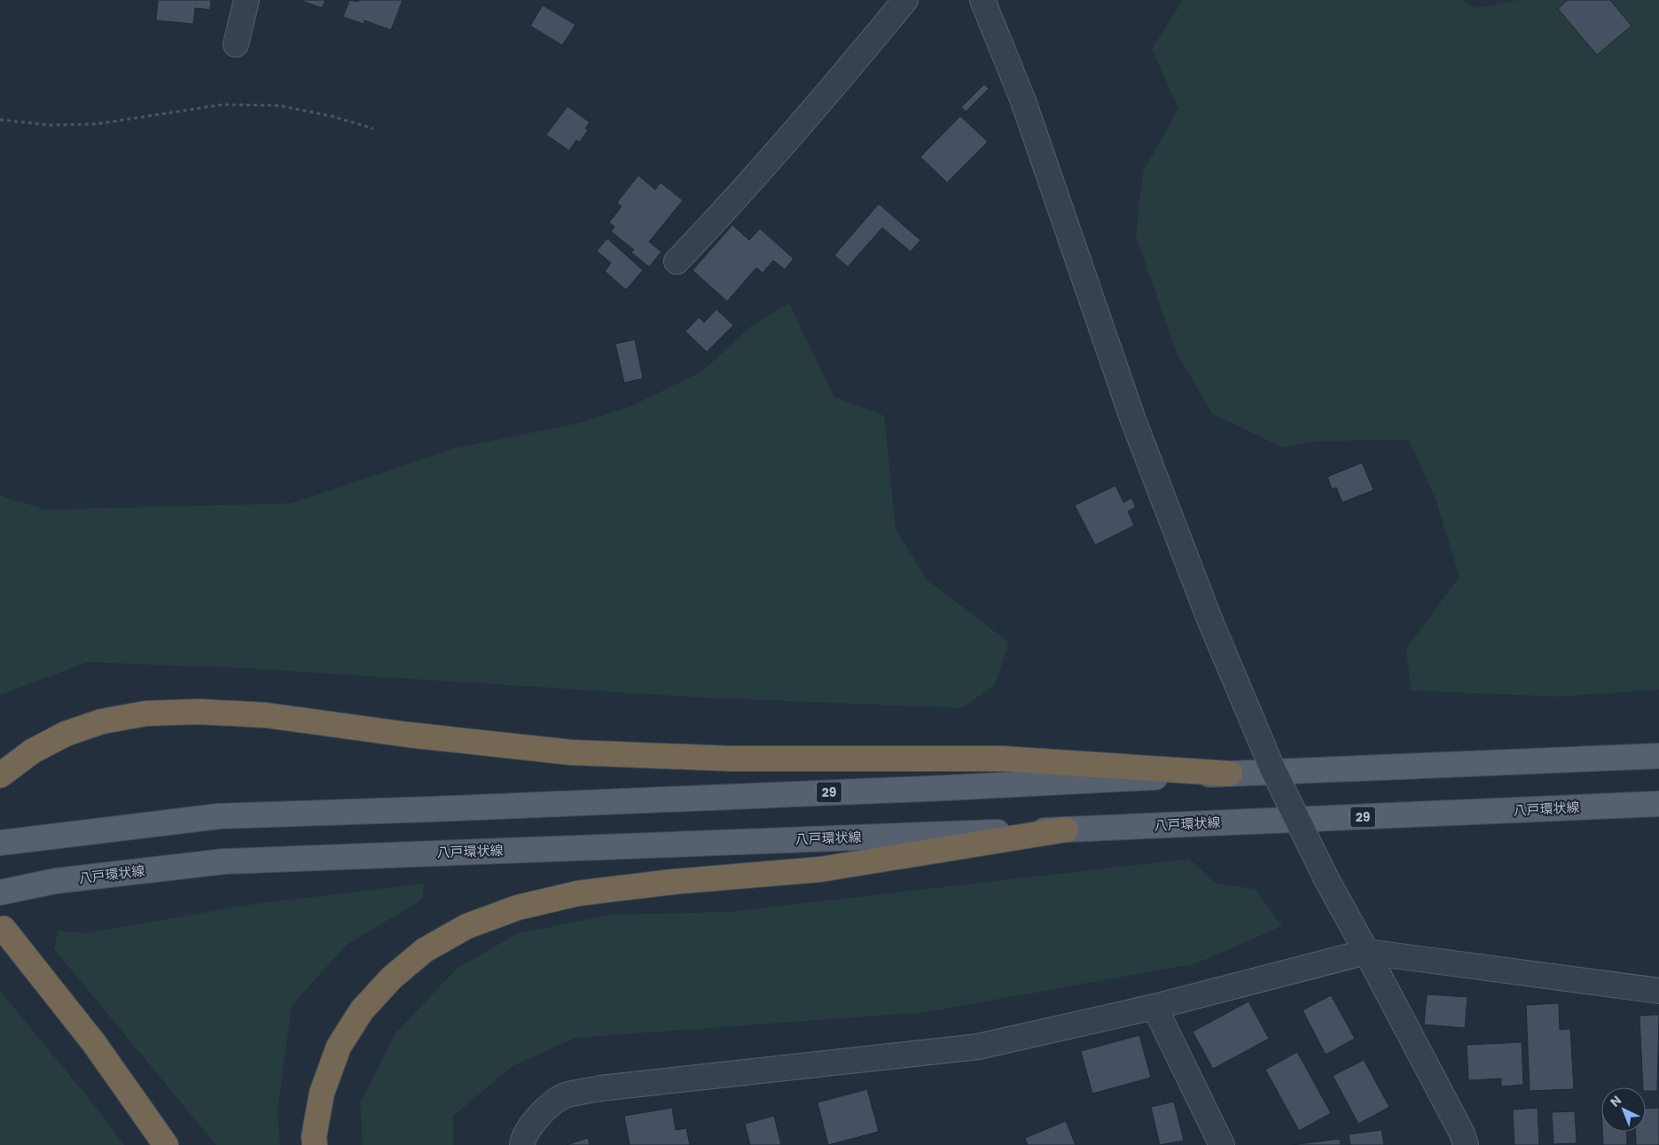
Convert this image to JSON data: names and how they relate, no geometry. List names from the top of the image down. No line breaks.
{"streets":{"main road":["29","八戸環状線"]},"north":"top left"}
